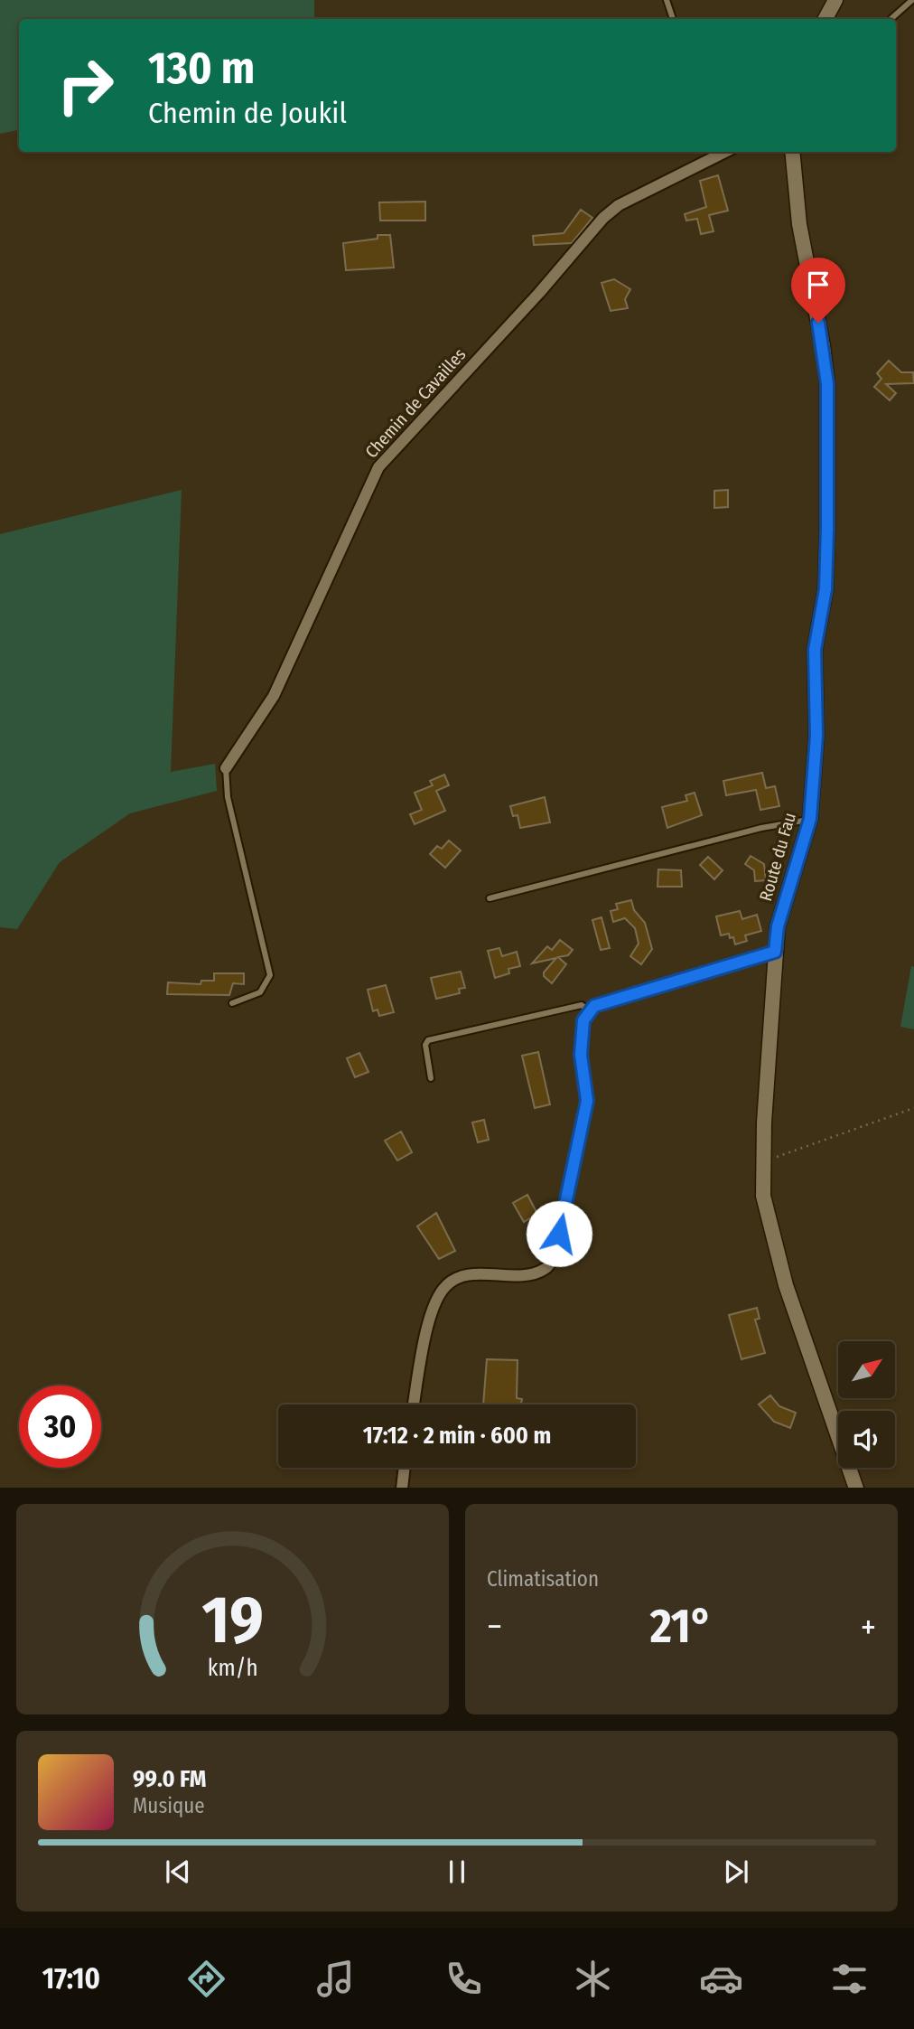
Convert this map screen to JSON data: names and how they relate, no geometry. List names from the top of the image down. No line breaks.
{"streets":{"street":["Chemin de Cavailles","Route du Fau"]},"north":"top right","page":{"turn":["130 m","Chemin de Joukil"],"limit":"30","trip":"17:12 · 2 min · 600 m","tile":"Climatisation","heat":["−","21°","+"],"song":["99.0 FM","Musique"],"tabs":"17:10","gauge":["19","km/h"]}}
